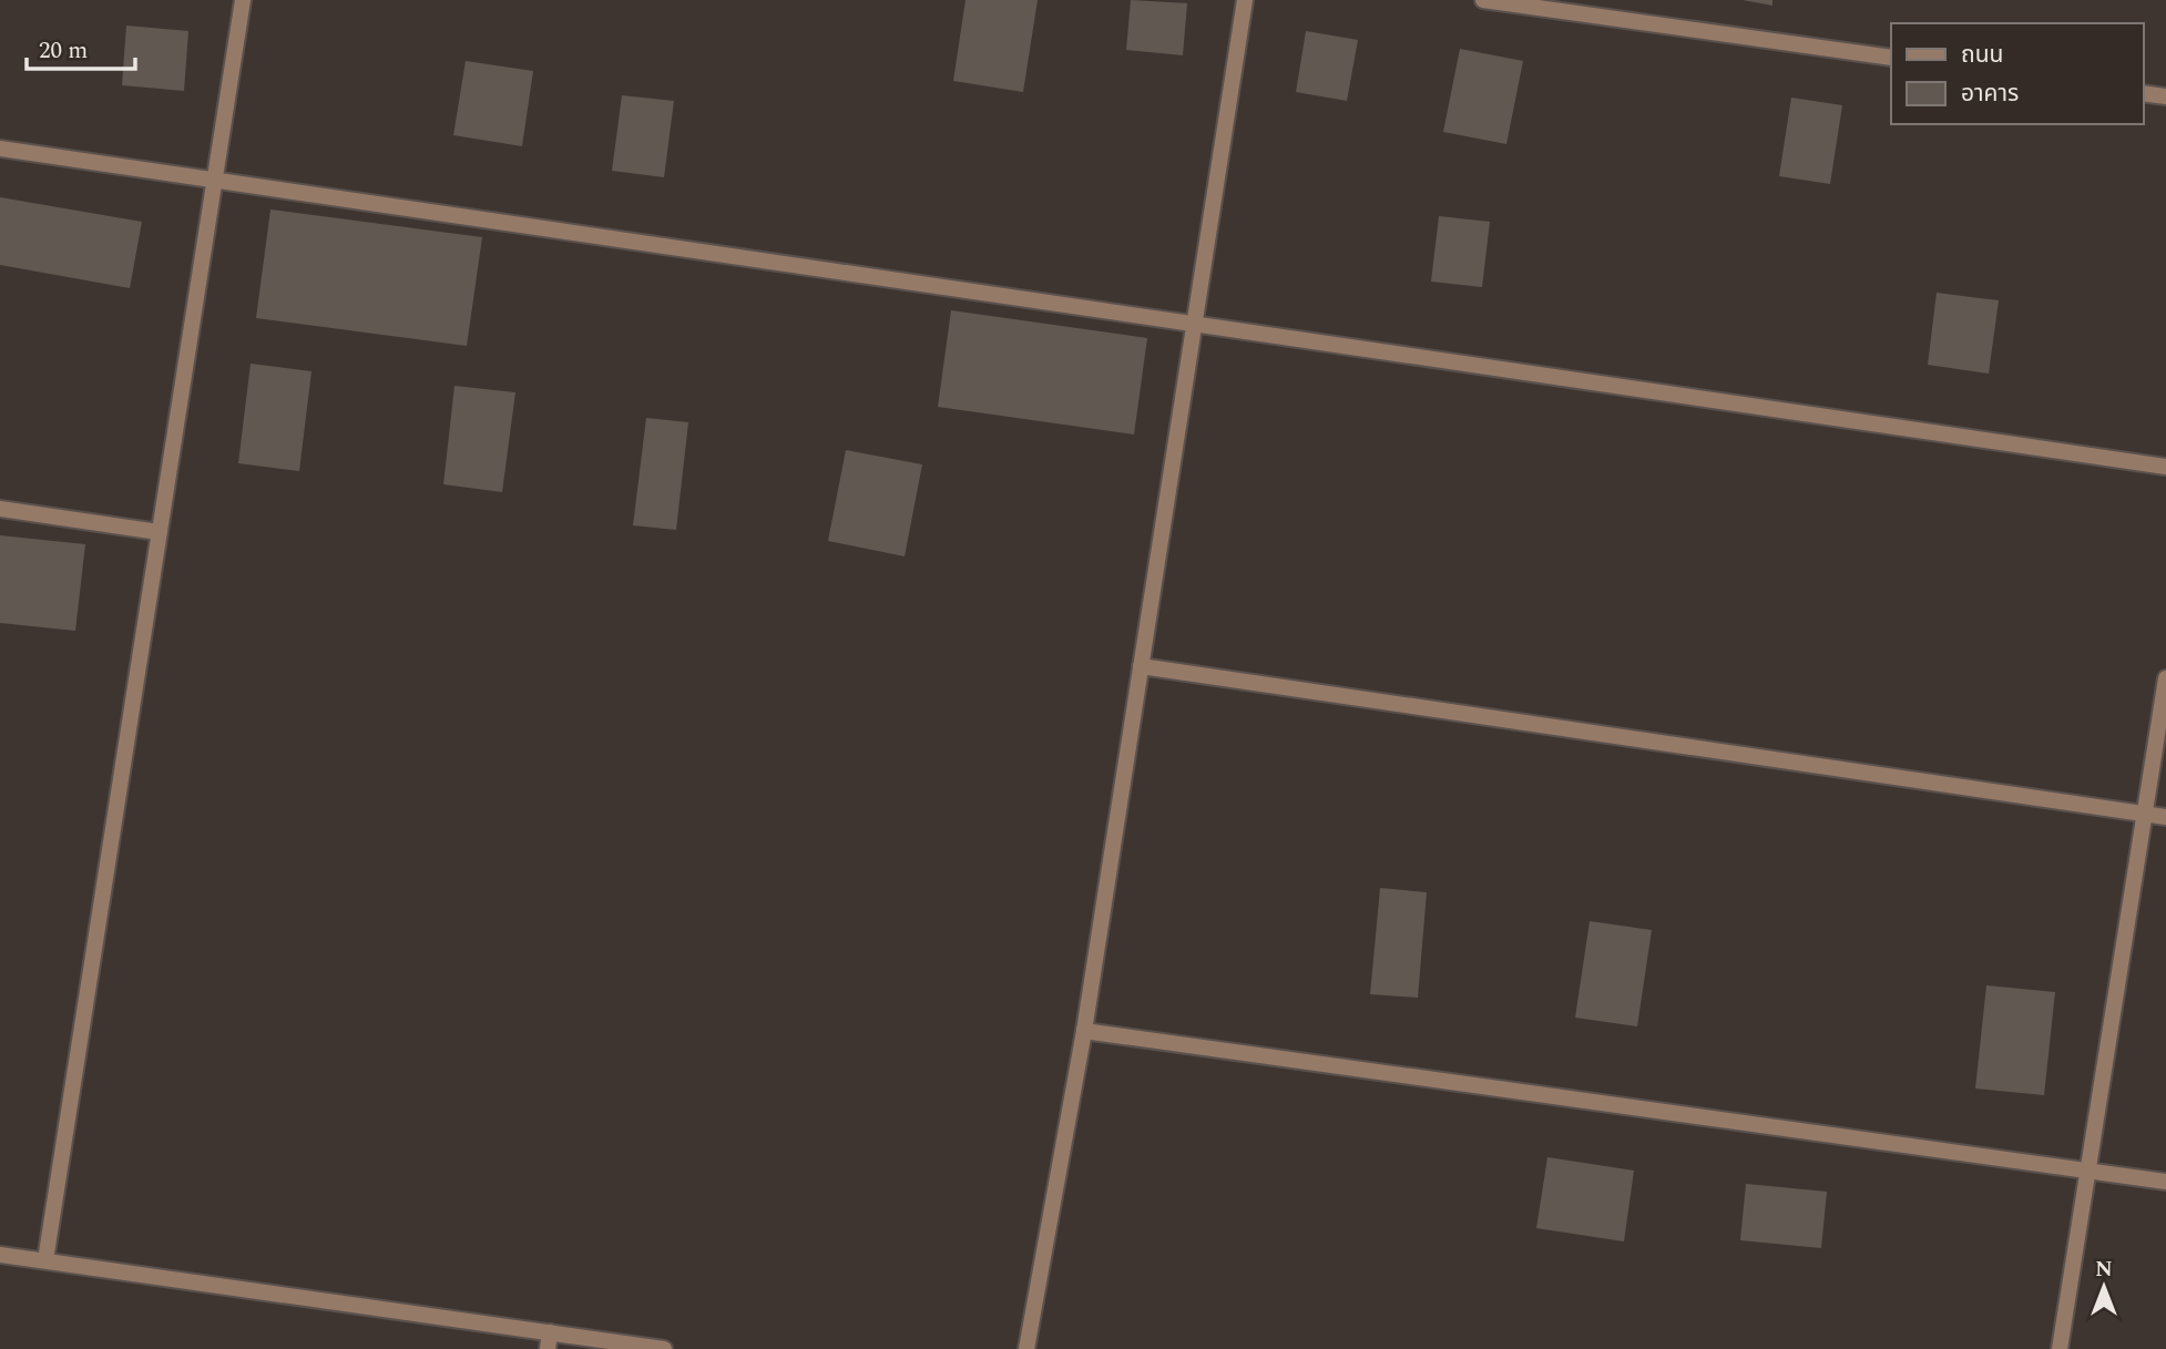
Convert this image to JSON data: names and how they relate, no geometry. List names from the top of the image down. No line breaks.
{"legend":["ถนน","อาคาร"],"scale_bar":"20 m","north":"top"}
